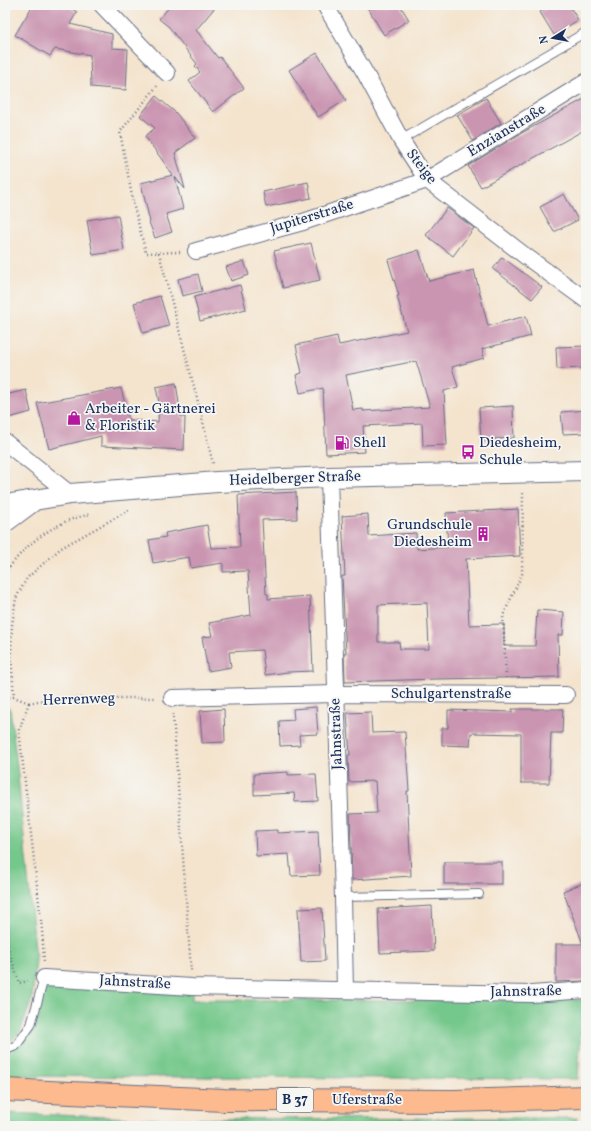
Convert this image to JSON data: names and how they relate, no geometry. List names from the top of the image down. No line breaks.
{"streets":{"main road":["B 37","Uferstraße"],"street":["Enzianstraße","Steige","Jupiterstraße","Heidelberger Straße","Schulgartenstraße","Jahnstraße"],"path":["Herrenweg"]},"crossings":[["Enzianstraße","Steige"],["Enzianstraße","Jupiterstraße"],["Steige","Jupiterstraße"],["Heidelberger Straße","Jahnstraße"],["Schulgartenstraße","Jahnstraße"],["Herrenweg","Jahnstraße"]],"places":{"shop":["Arbeiter - Gärtnerei & Floristik"],"fuel station":["Shell"],"bus stop":["Diedesheim, Schule"],"building":["Grundschule Diedesheim"]},"north":"left"}
